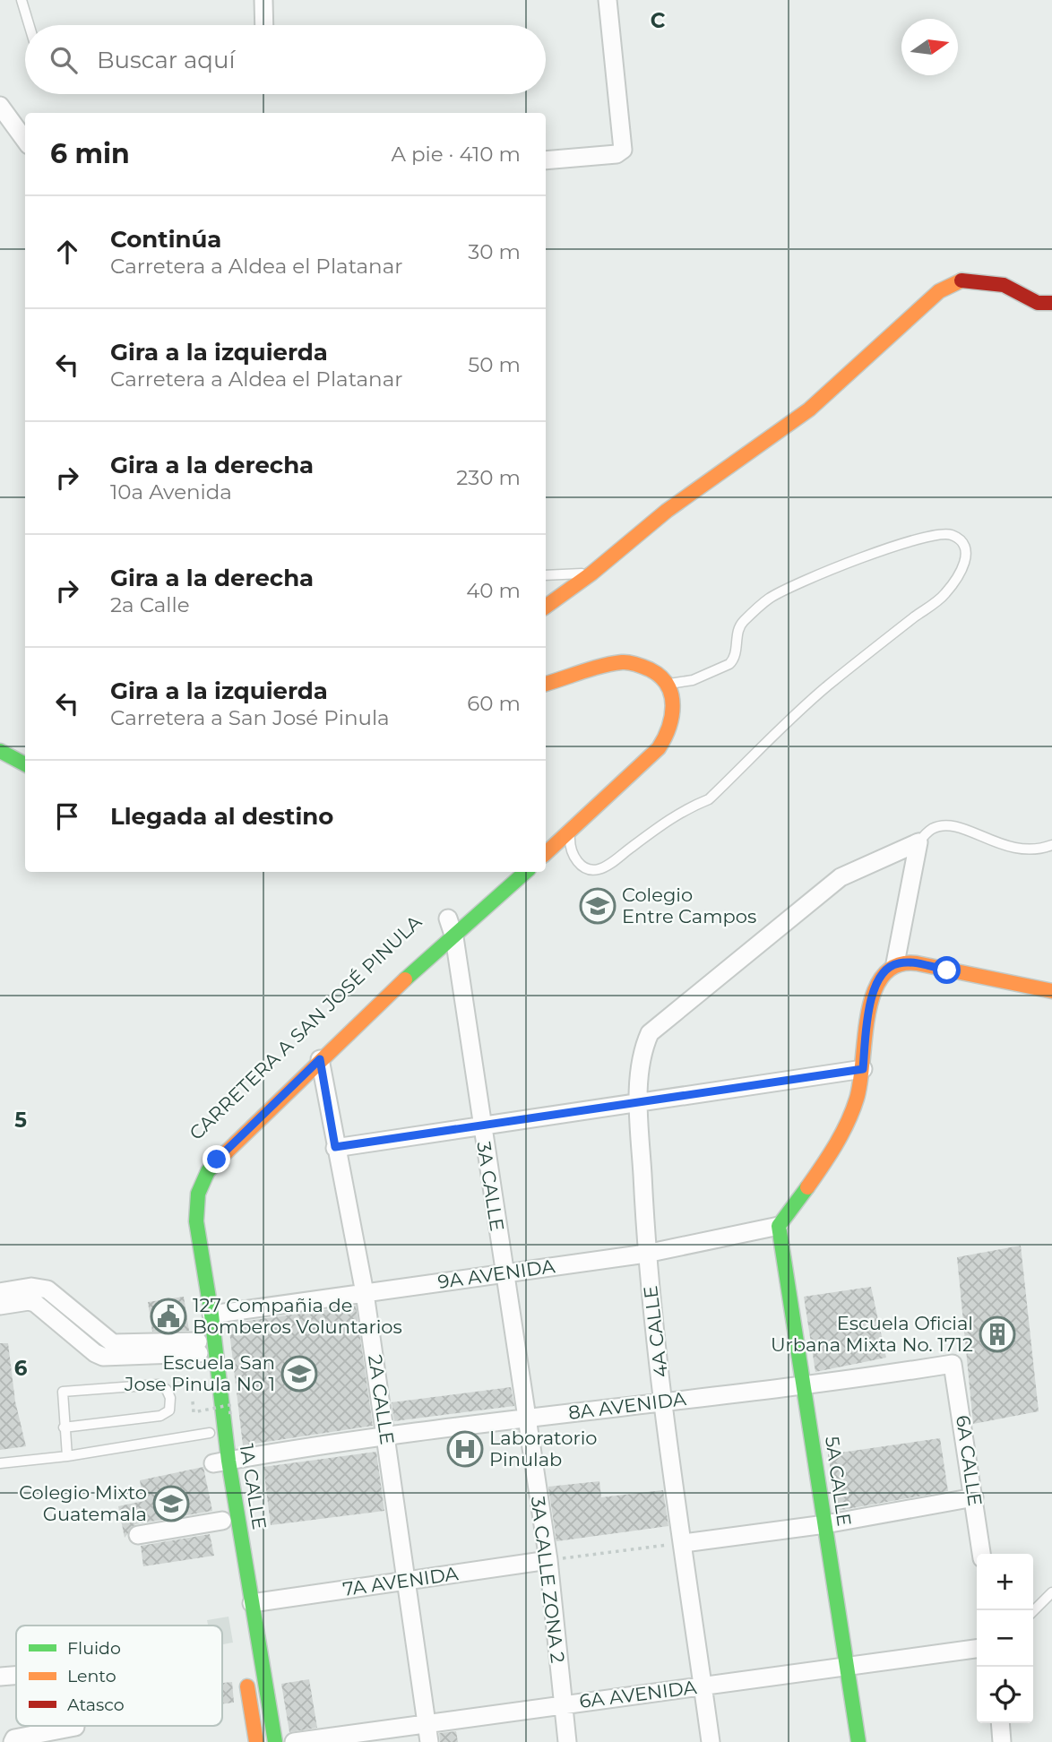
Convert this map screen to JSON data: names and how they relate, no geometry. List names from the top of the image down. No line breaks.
{"streets":{"main road":["CARRETERA A SAN JOSÉ PINULA","5A CALLE","1A CALLE"],"street":["3A CALLE","9A AVENIDA","4A CALLE","2A CALLE","8A AVENIDA","6A CALLE","3A CALLE ZONA 2","7A AVENIDA","6A AVENIDA"]},"crossings":[["CARRETERA A SAN JOSÉ PINULA","3A CALLE"],["CARRETERA A SAN JOSÉ PINULA","2A CALLE"],["CARRETERA A SAN JOSÉ PINULA","1A CALLE"],["3A CALLE","9A AVENIDA"],["3A CALLE","8A AVENIDA"],["3A CALLE","3A CALLE ZONA 2"],["9A AVENIDA","4A CALLE"],["9A AVENIDA","2A CALLE"],["9A AVENIDA","5A CALLE"],["9A AVENIDA","1A CALLE"],["4A CALLE","8A AVENIDA"],["4A CALLE","6A AVENIDA"],["2A CALLE","8A AVENIDA"],["2A CALLE","7A AVENIDA"],["2A CALLE","6A AVENIDA"],["8A AVENIDA","6A CALLE"],["8A AVENIDA","5A CALLE"],["8A AVENIDA","1A CALLE"],["8A AVENIDA","3A CALLE ZONA 2"],["5A CALLE","6A AVENIDA"],["1A CALLE","7A AVENIDA"],["3A CALLE ZONA 2","7A AVENIDA"],["3A CALLE ZONA 2","6A AVENIDA"]],"places":{"school or university":["Colegio Entre Campos","Escuela San Jose Pinula No 1","Colegio Mixto Guatemala"],"public building":["127 Compañia de Bomberos Voluntarios"],"building":["Escuela Oficial Urbana Mixta No. 1712"],"hospital":["Laboratorio Pinulab"]},"legend":["Fluido","Lento","Atasco"],"north":"right","page":{"search":"Buscar aquí","heading":["6 min","A pie · 410 m"],"list":[["Continúa","Carretera a Aldea el Platanar","30 m"],["Gira a la izquierda","Carretera a Aldea el Platanar","50 m"],["Gira a la derecha","10a Avenida","230 m"],["Gira a la derecha","2a Calle","40 m"],["Gira a la izquierda","Carretera a San José Pinula","60 m"],"Llegada al destino"],"map_buttons":["+","−"]},"grid":{"columns":["C"],"rows":["5","6"]}}
